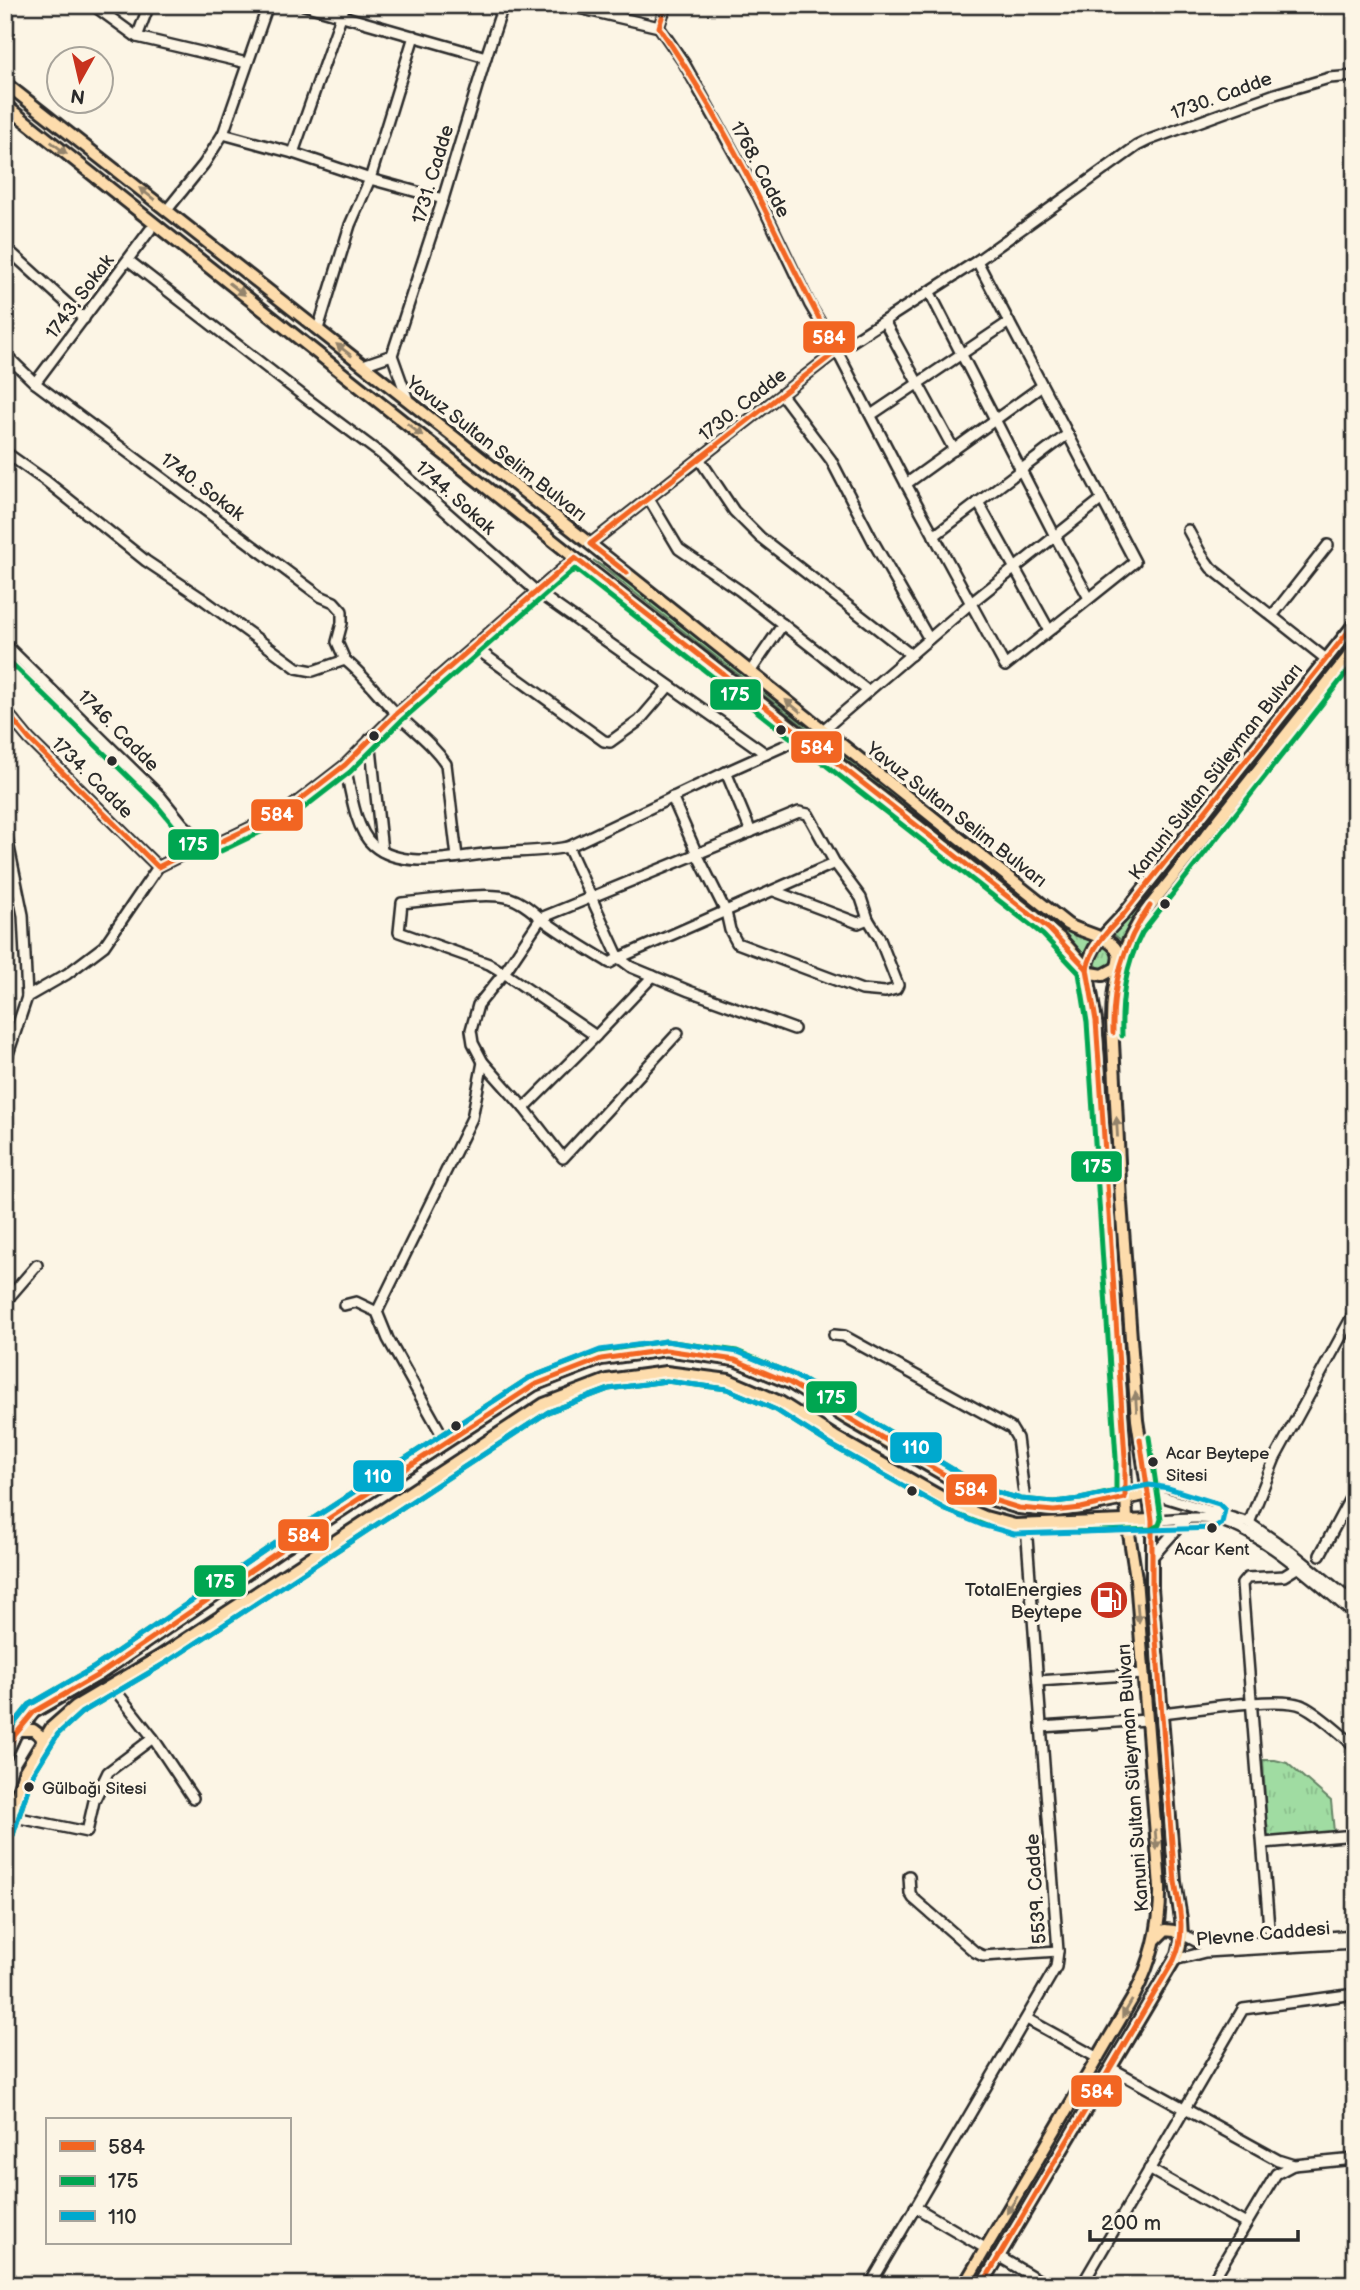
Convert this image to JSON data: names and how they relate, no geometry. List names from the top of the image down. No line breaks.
{"streets":{"main road":["1730. Cadde","Yavuz Sultan Selim Bulvarı","Kanuni Sultan Süleyman Bulvarı"],"street":["1768. Cadde","1731. Cadde","1743. Sokak","1740. Sokak","1744. Sokak","1746. Cadde","1734. Cadde","5539. Cadde","Plevne Caddesi"]},"crossings":[["1730. Cadde","1768. Cadde"],["1730. Cadde","Yavuz Sultan Selim Bulvarı"],["1730. Cadde","1744. Sokak"],["1730. Cadde","1746. Cadde"],["1730. Cadde","1734. Cadde"],["1743. Sokak","1740. Sokak"],["1743. Sokak","1744. Sokak"],["Yavuz Sultan Selim Bulvarı","Kanuni Sultan Süleyman Bulvarı"],["Kanuni Sultan Süleyman Bulvarı","Plevne Caddesi"]],"places":{"other":["Acar Beytepe Sitesi","Acar Kent","Gülbağı Sitesi"],"fuel station":["TotalEnergies Beytepe"]},"lines":["transit line 584","transit line 175","transit line 110"],"legend":["584","175","110"],"scale_bar":"200 m","north":"bottom"}
